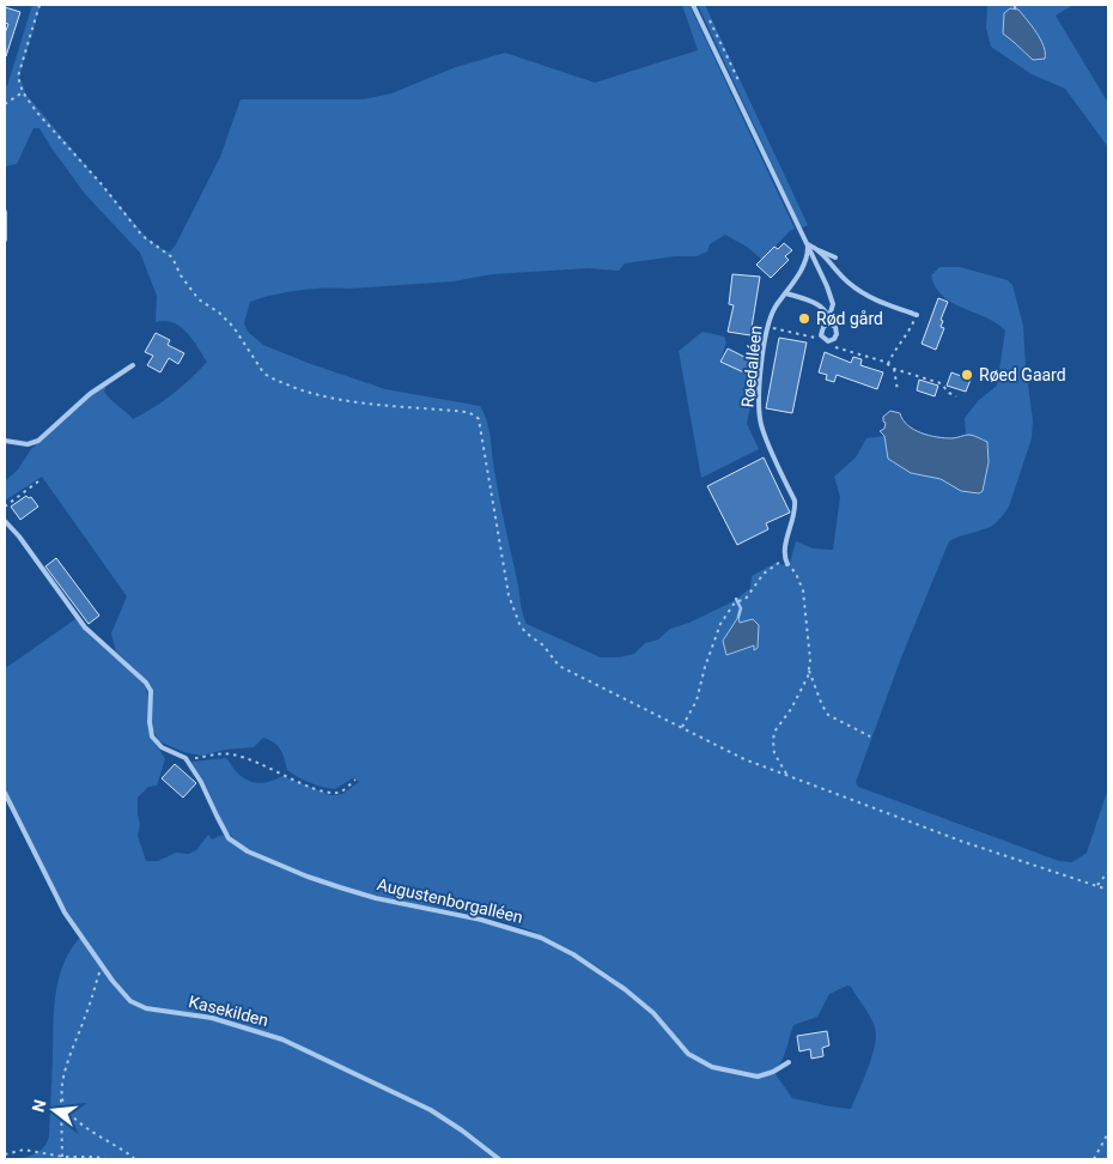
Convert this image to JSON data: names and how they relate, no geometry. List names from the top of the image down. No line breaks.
{"streets":{"lane":["Røedalléen","Augustenborgalléen","Kasekilden"]},"places":["Rød gård","Røed Gaard"],"north":"left"}
